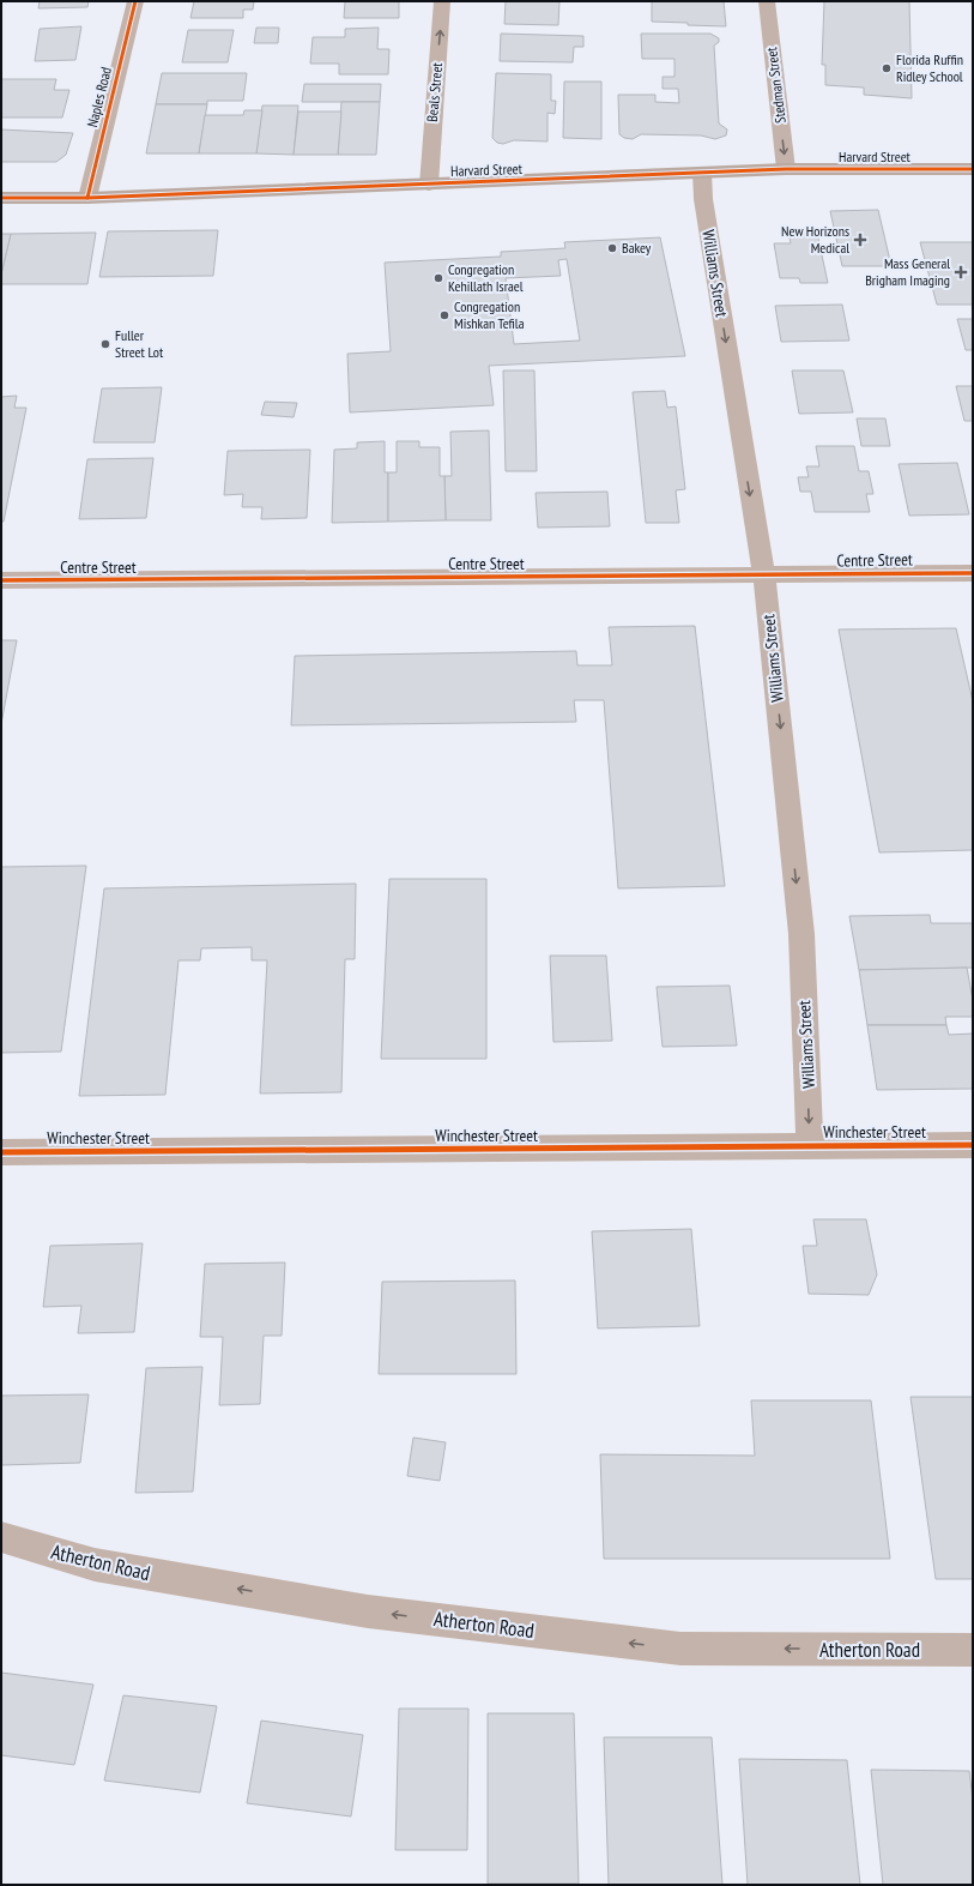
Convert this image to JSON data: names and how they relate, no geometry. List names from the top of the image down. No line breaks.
{"streets":{"main road":["Harvard Street"],"street":["Stedman Street","Beals Street","Naples Road","Williams Street","Centre Street","Winchester Street","Atherton Road"]},"crossings":[["Stedman Street","Harvard Street"],["Beals Street","Harvard Street"],["Naples Road","Harvard Street"],["Harvard Street","Williams Street"],["Williams Street","Centre Street"],["Williams Street","Winchester Street"]],"one_way":["Stedman Street","Beals Street","Williams Street","Atherton Road"],"places":{"other":["Florida Ruffin Ridley School","Bakey","Congregation Kehillath Israel","Congregation Mishkan Tefila","Fuller Street Lot"],"health":["New Horizons Medical","Mass General Brigham Imaging"]}}
